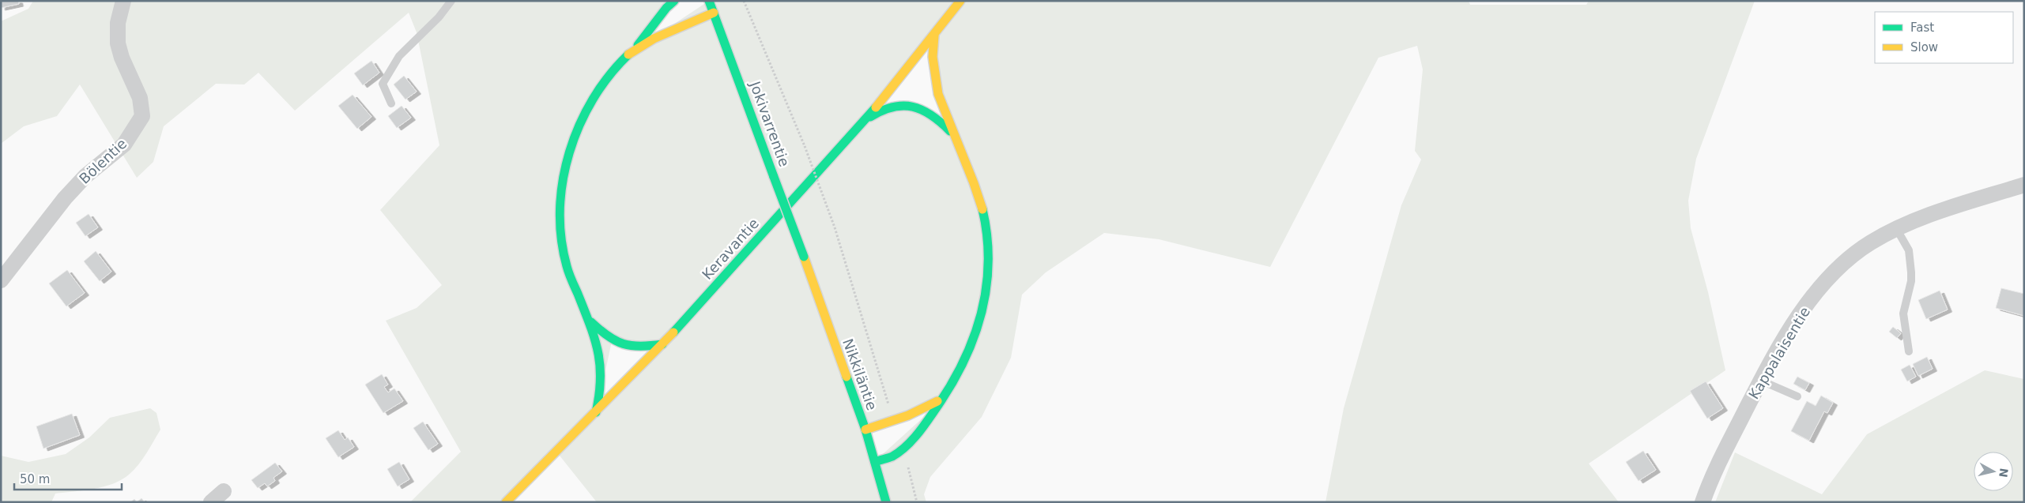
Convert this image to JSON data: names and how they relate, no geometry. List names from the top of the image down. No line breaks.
{"streets":{"main road":["Jokivarrentie","Keravantie","Nikkiläntie"],"street":["Bölentie","Kappalaisentie"]},"crossings":[["Jokivarrentie","Nikkiläntie"]],"legend":["Fast","Slow"],"scale_bar":"50 m","north":"right"}
